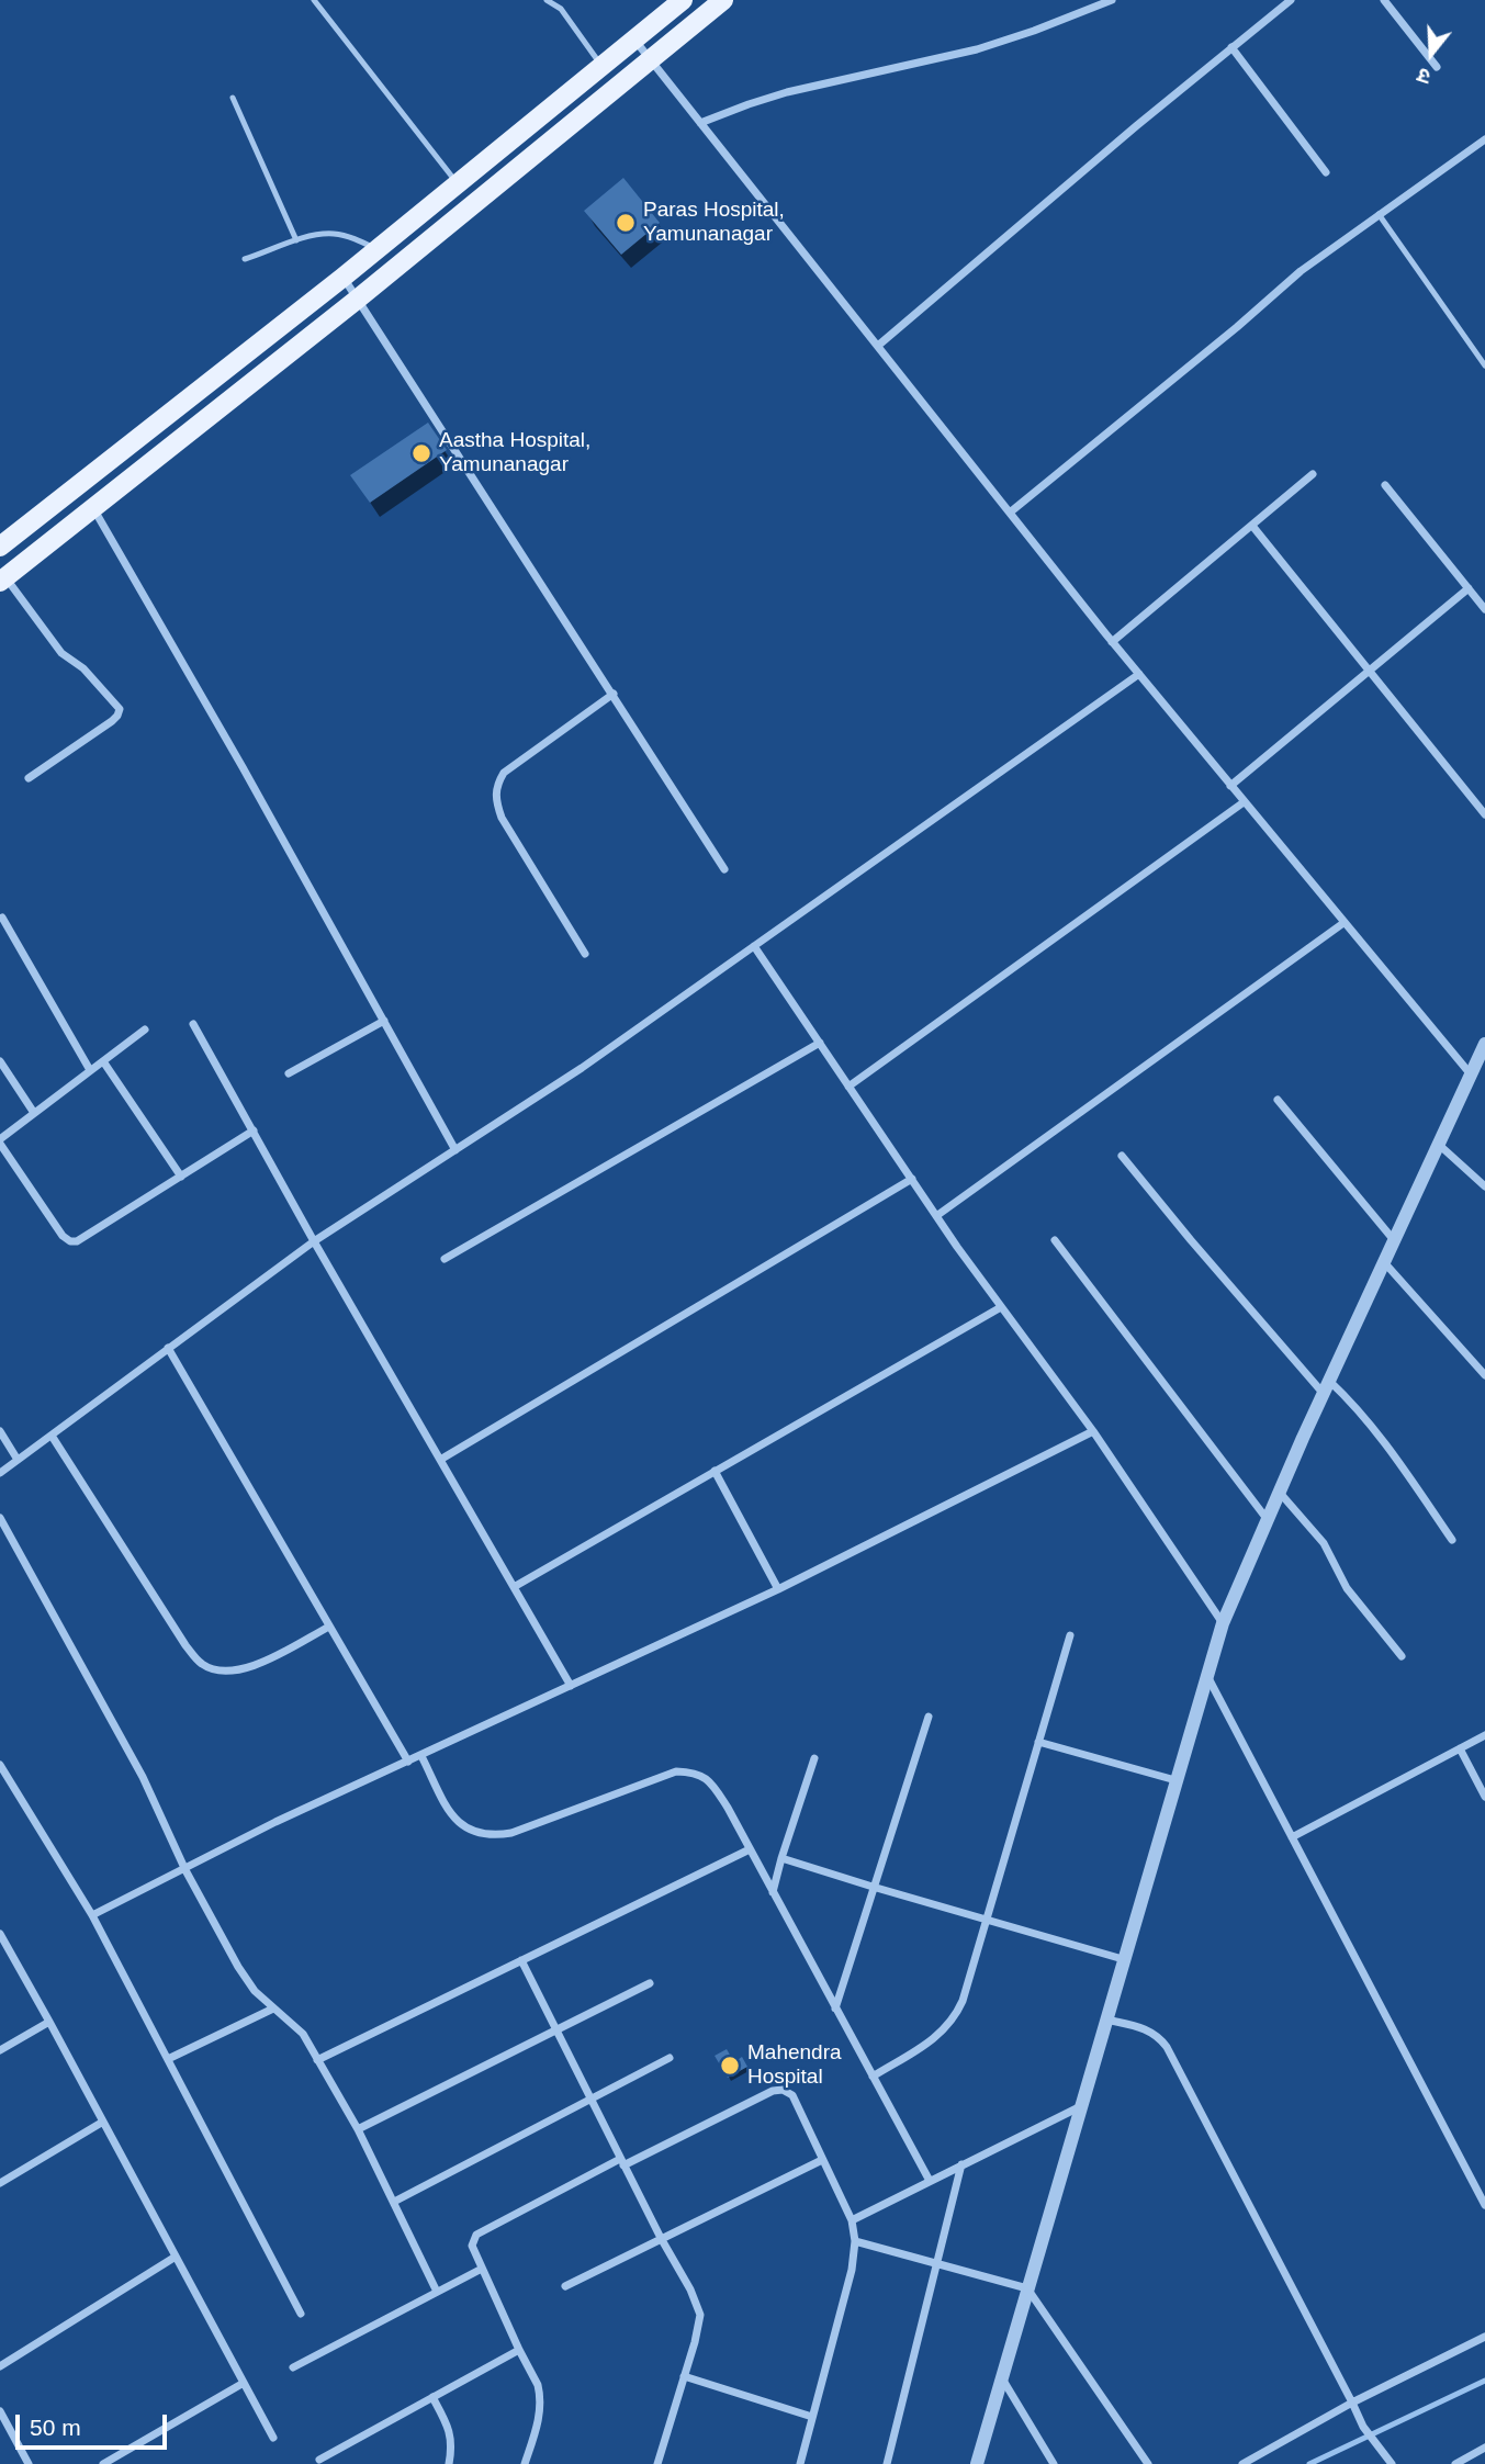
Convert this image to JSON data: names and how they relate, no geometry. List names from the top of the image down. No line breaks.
{"places":["Paras Hospital, Yamunanagar","Aastha Hospital, Yamunanagar","Mahendra Hospital"],"scale_bar":"50 m","north":"bottom"}
